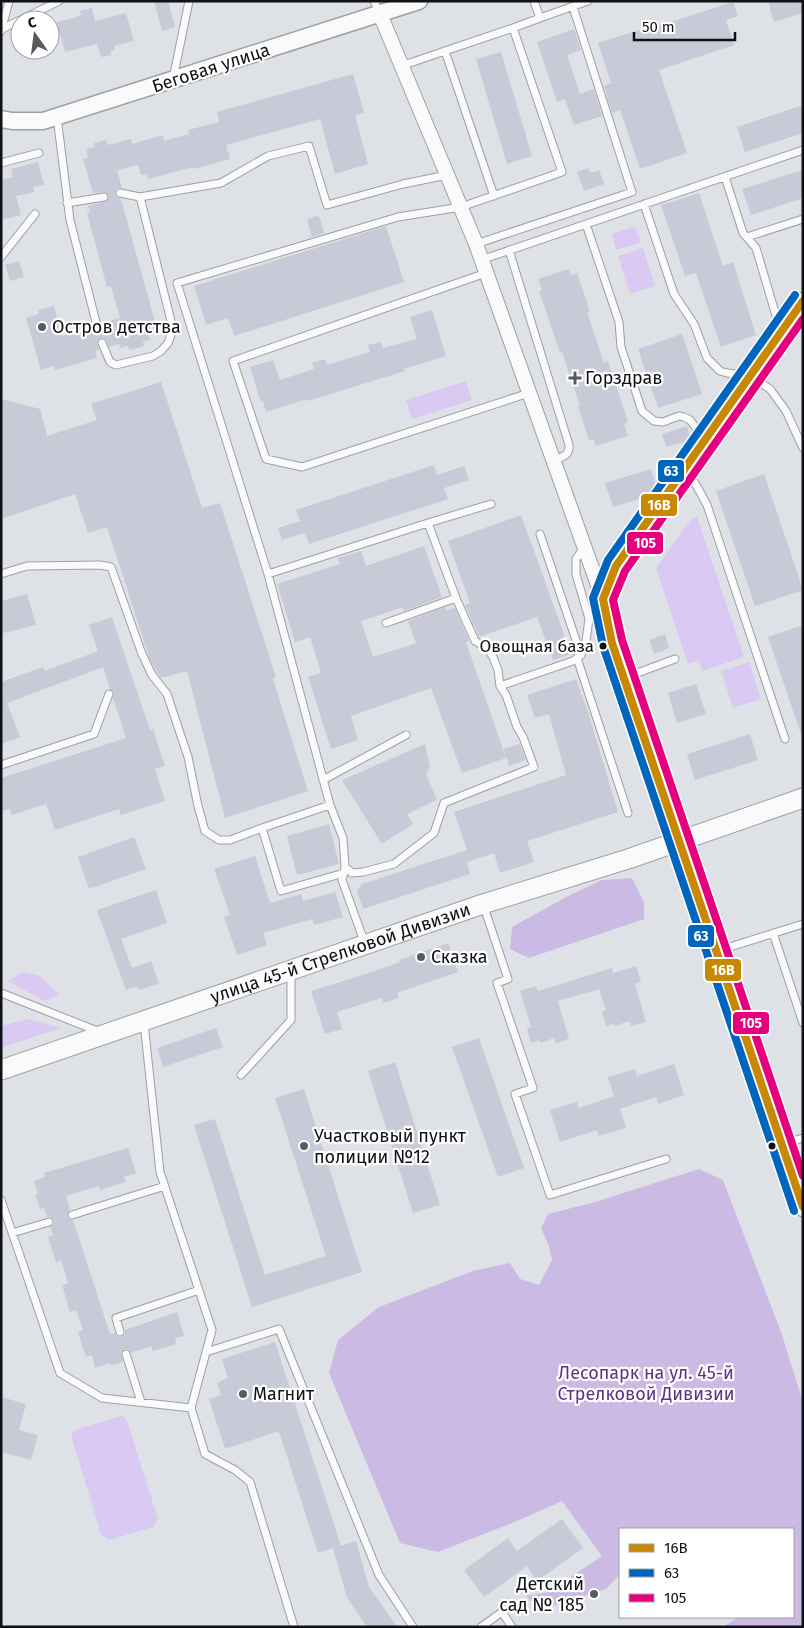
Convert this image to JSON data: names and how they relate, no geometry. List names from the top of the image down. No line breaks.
{"streets":{"main road":["улица 45-й Стрелковой Дивизии"],"street":["Беговая улица"]},"parks":["Лесопарк на ул. 45-й Стрелковой Дивизии"],"places":{"other":["Остров детства","Овощная база","Сказка","Участковый пункт полиции №12","Магнит","Детский сад № 185"],"health":["Горздрав"]},"lines":["transit line 63","transit line 16В","transit line 105"],"legend":["16В","63","105"],"scale_bar":"50 m","north":"top"}
